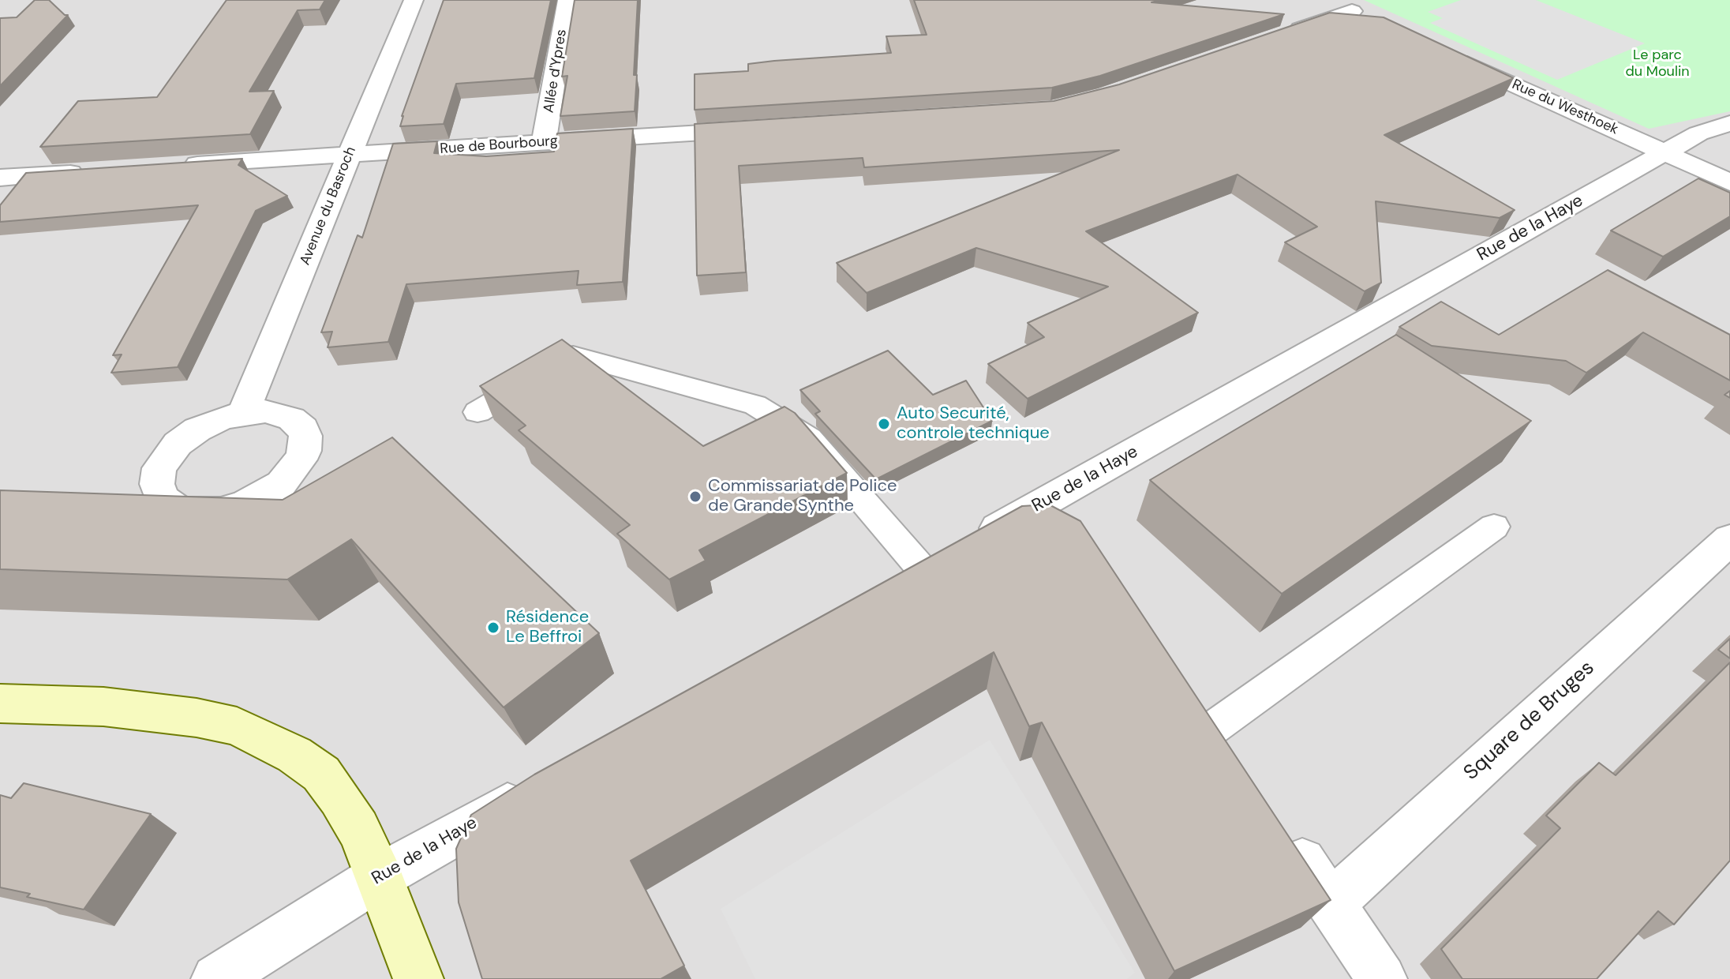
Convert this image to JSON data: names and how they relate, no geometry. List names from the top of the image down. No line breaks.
{"streets":{"street":["Allée d'Ypres","Rue du Westhoek","Rue de Bourbourg","Avenue du Basroch","Rue de la Haye","Square de Bruges"]},"crossings":[["Allée d'Ypres","Rue de Bourbourg"],["Rue du Westhoek","Rue de la Haye"],["Rue de Bourbourg","Avenue du Basroch"]],"parks":["Le parc du Moulin"],"places":["Auto Securité, controle technique","Commissariat de Police de Grande Synthe","Résidence Le Beffroi"]}
